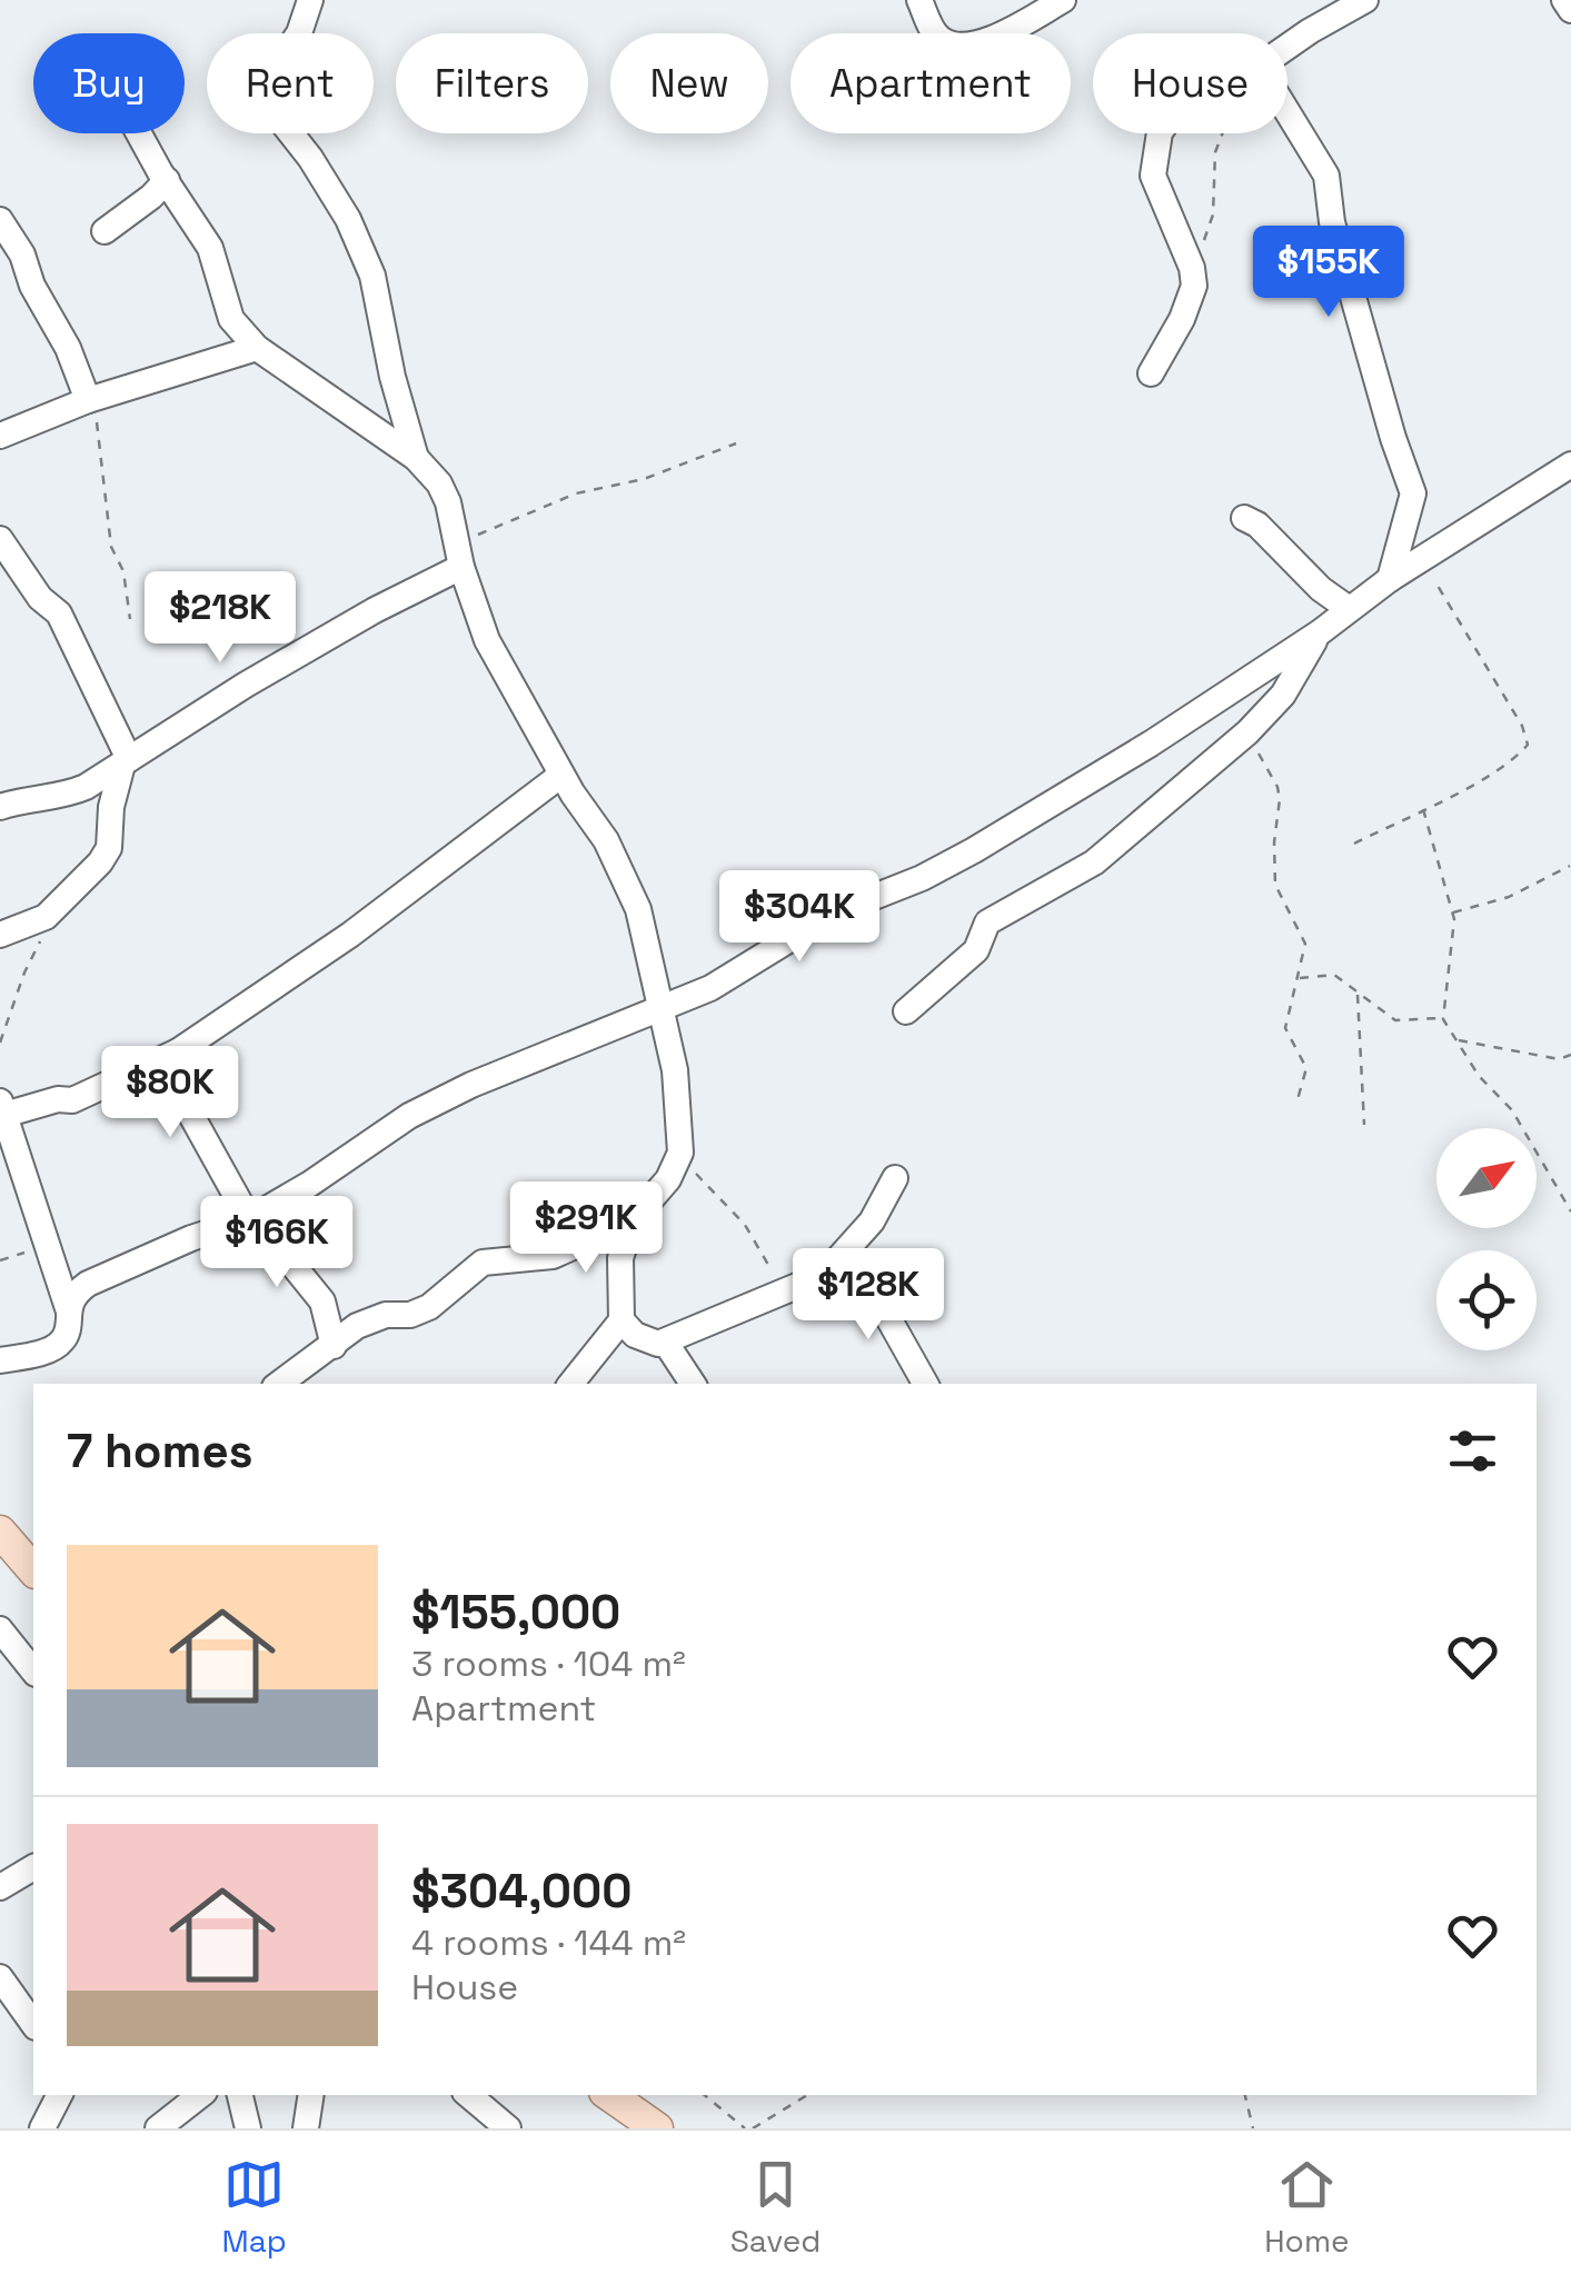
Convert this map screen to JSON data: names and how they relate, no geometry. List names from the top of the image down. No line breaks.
{"north":"top right","page":{"chip":["Buy","Rent","Filters","New","Apartment","House"],"price":["$155K","$218K","$304K","$80K","$291K","$166K","$128K"],"heading":"7 homes","list":[{"name":"$155,000","note":"3 rooms · 104 m² · Apartment"},{"name":"$304,000","note":"4 rooms · 144 m² · House"}],"tabs":["Map","Saved","Home"]}}
